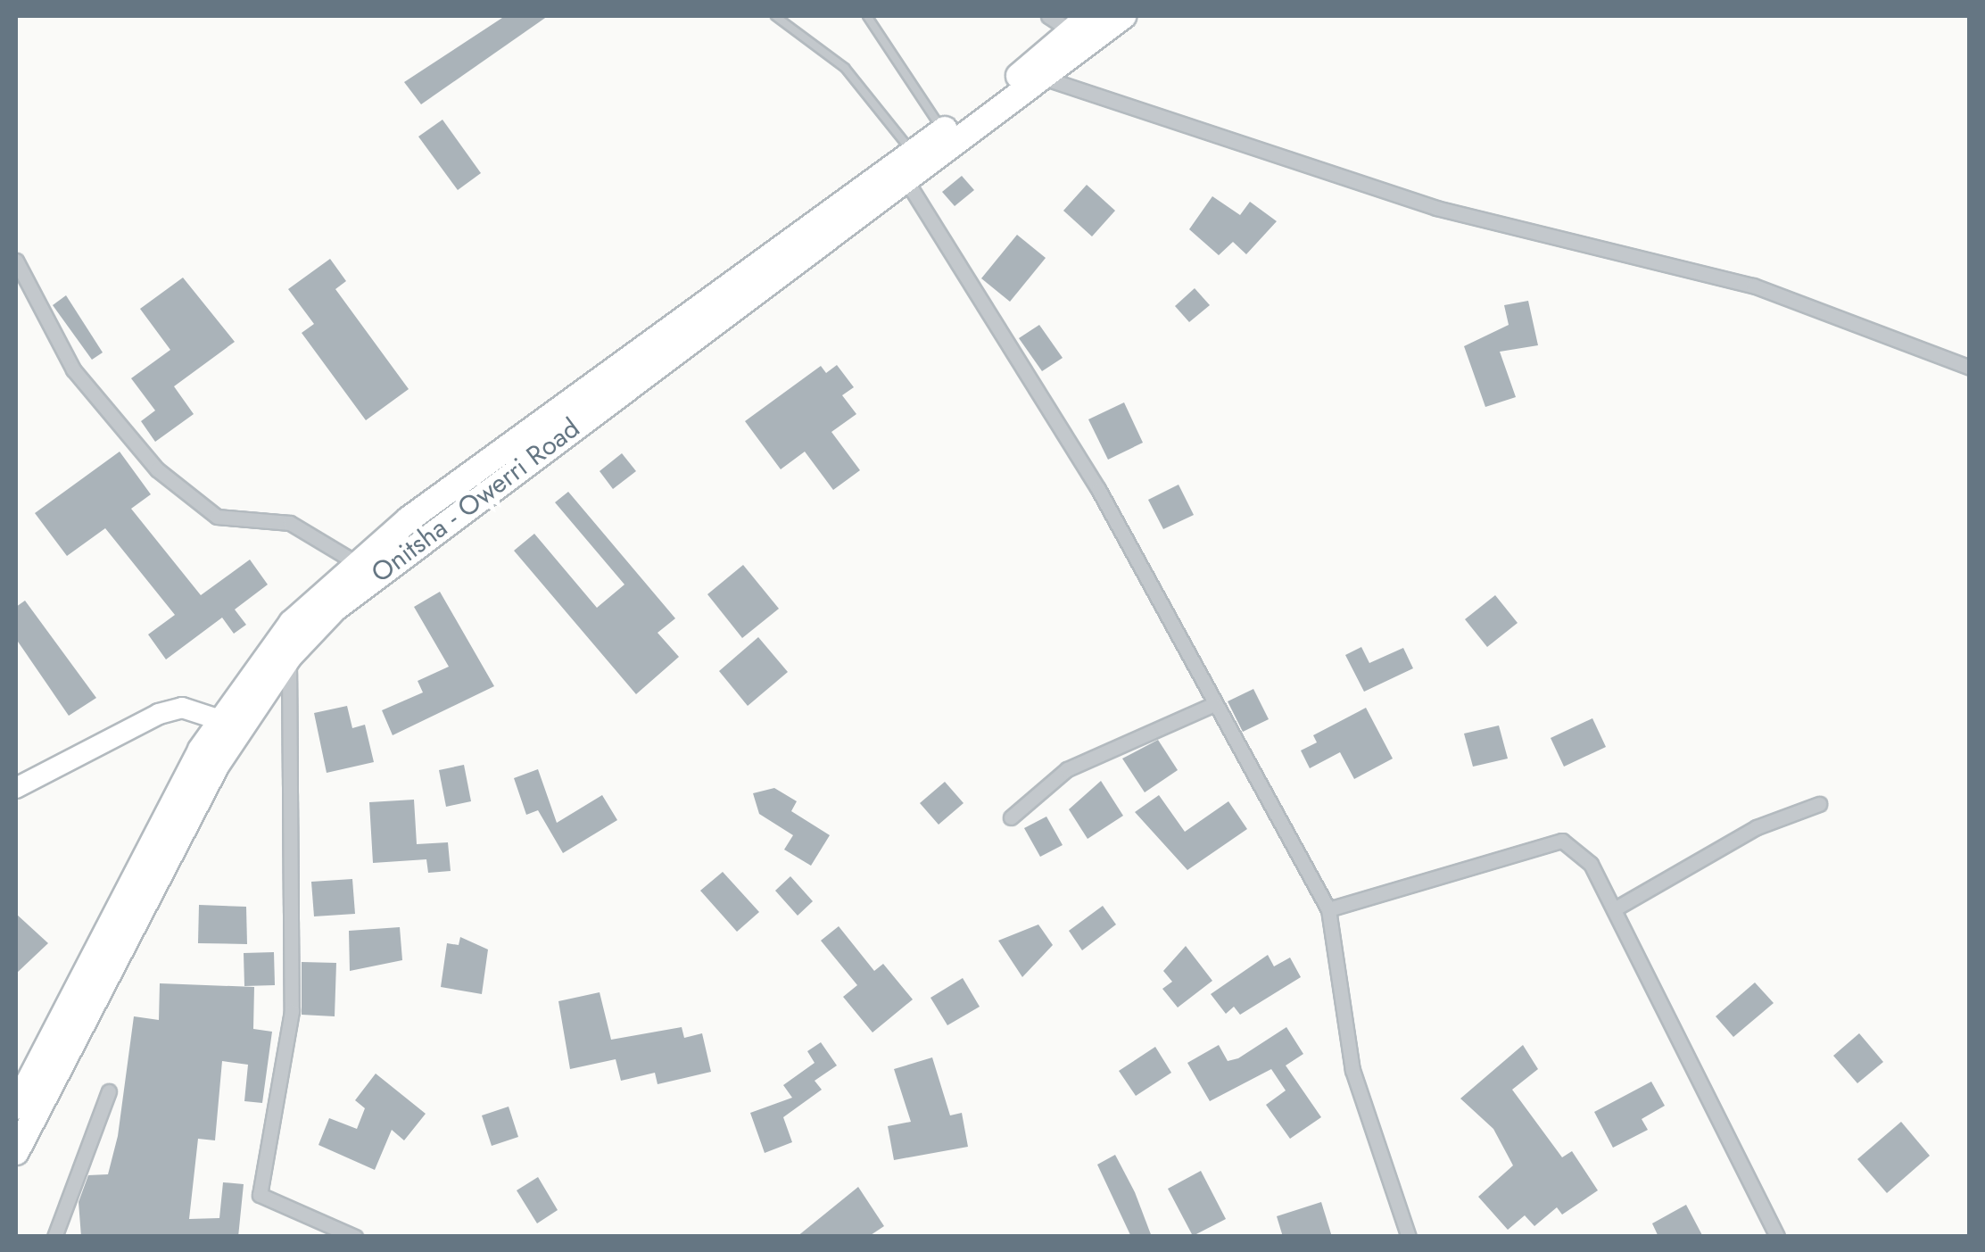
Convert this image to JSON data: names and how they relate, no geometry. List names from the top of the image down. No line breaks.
{"streets":{"highway":["Onitsha - Owerri Road"]}}
